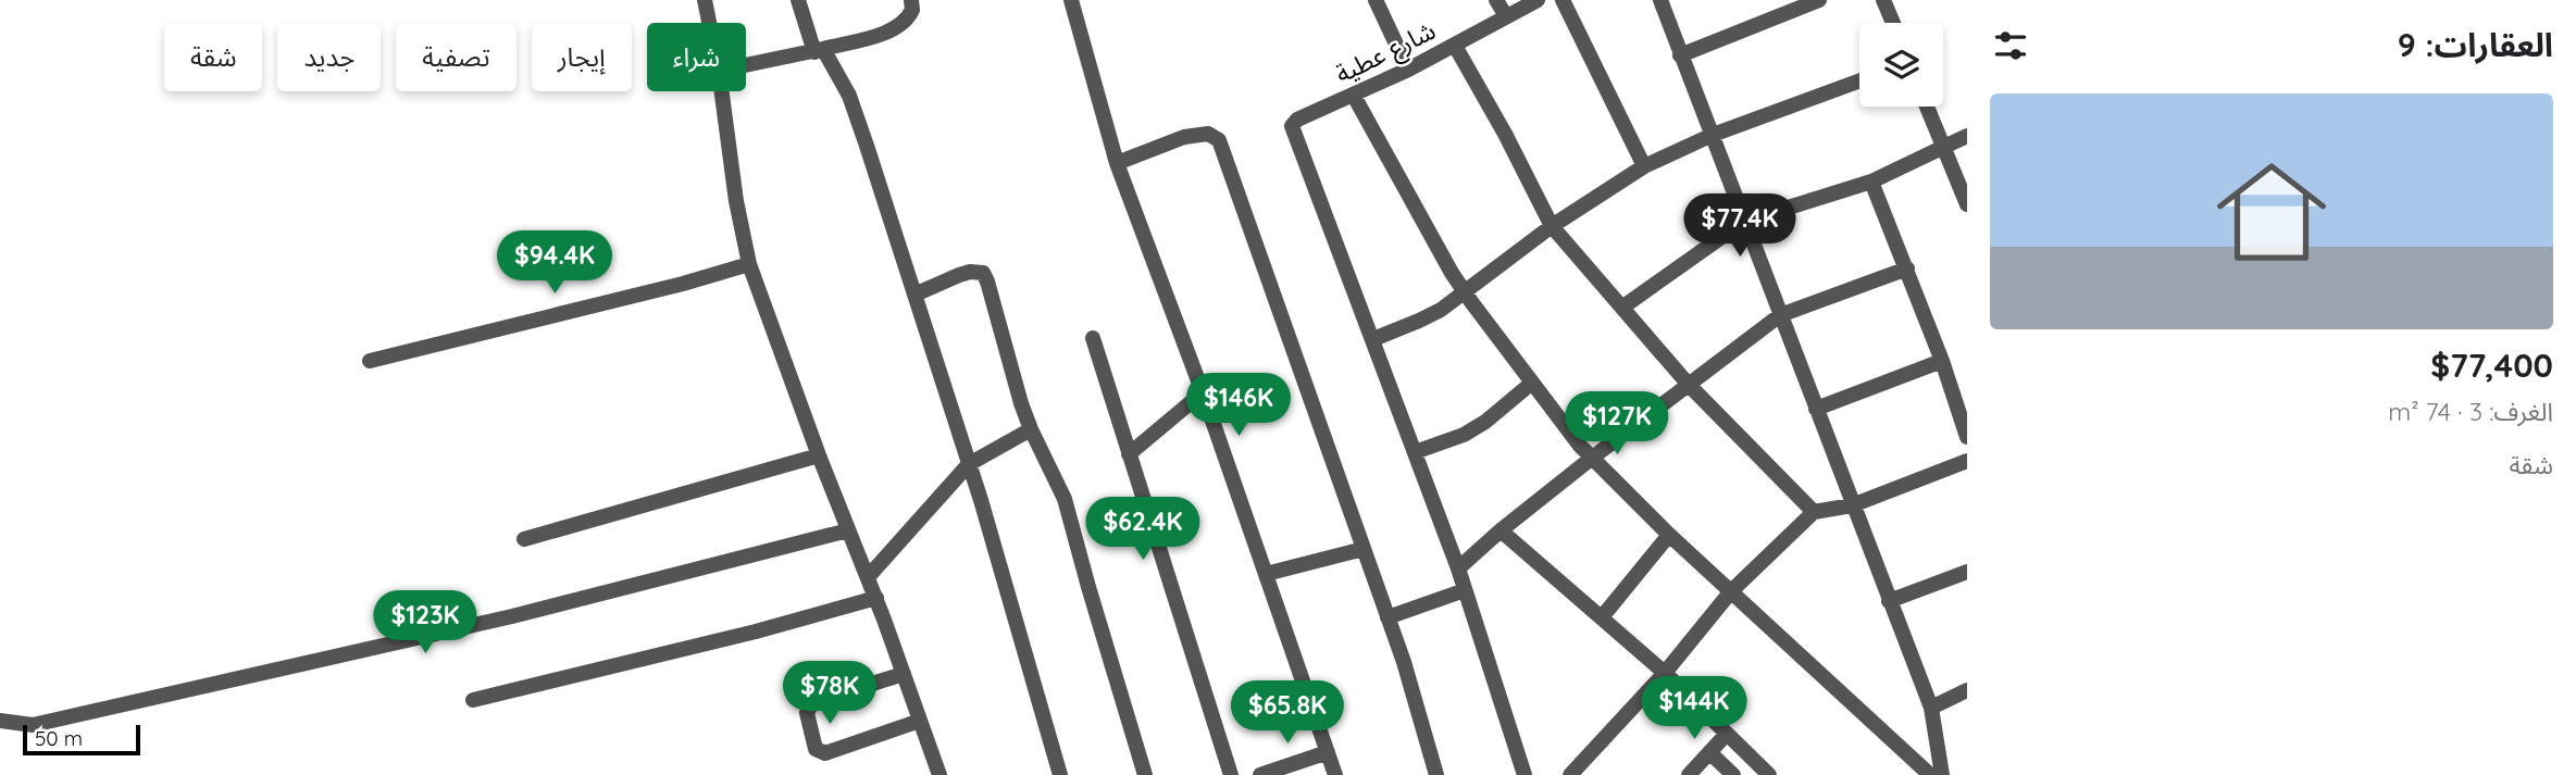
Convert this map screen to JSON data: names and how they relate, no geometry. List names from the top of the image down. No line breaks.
{"streets":{"street":["شارع عطية"]},"scale_bar":"50 m","page":{"heading":"العقارات: 9","chip":["شراء","إيجار","تصفية","جديد","شقة"],"list":[{"name":"$77,400","note":"الغرف: 3 · 74 m² · شقة"}],"price":["$77.4K","$94.4K","$146K","$127K","$62.4K","$123K","$78K","$144K","$65.8K"],"scale":"50 m"}}
